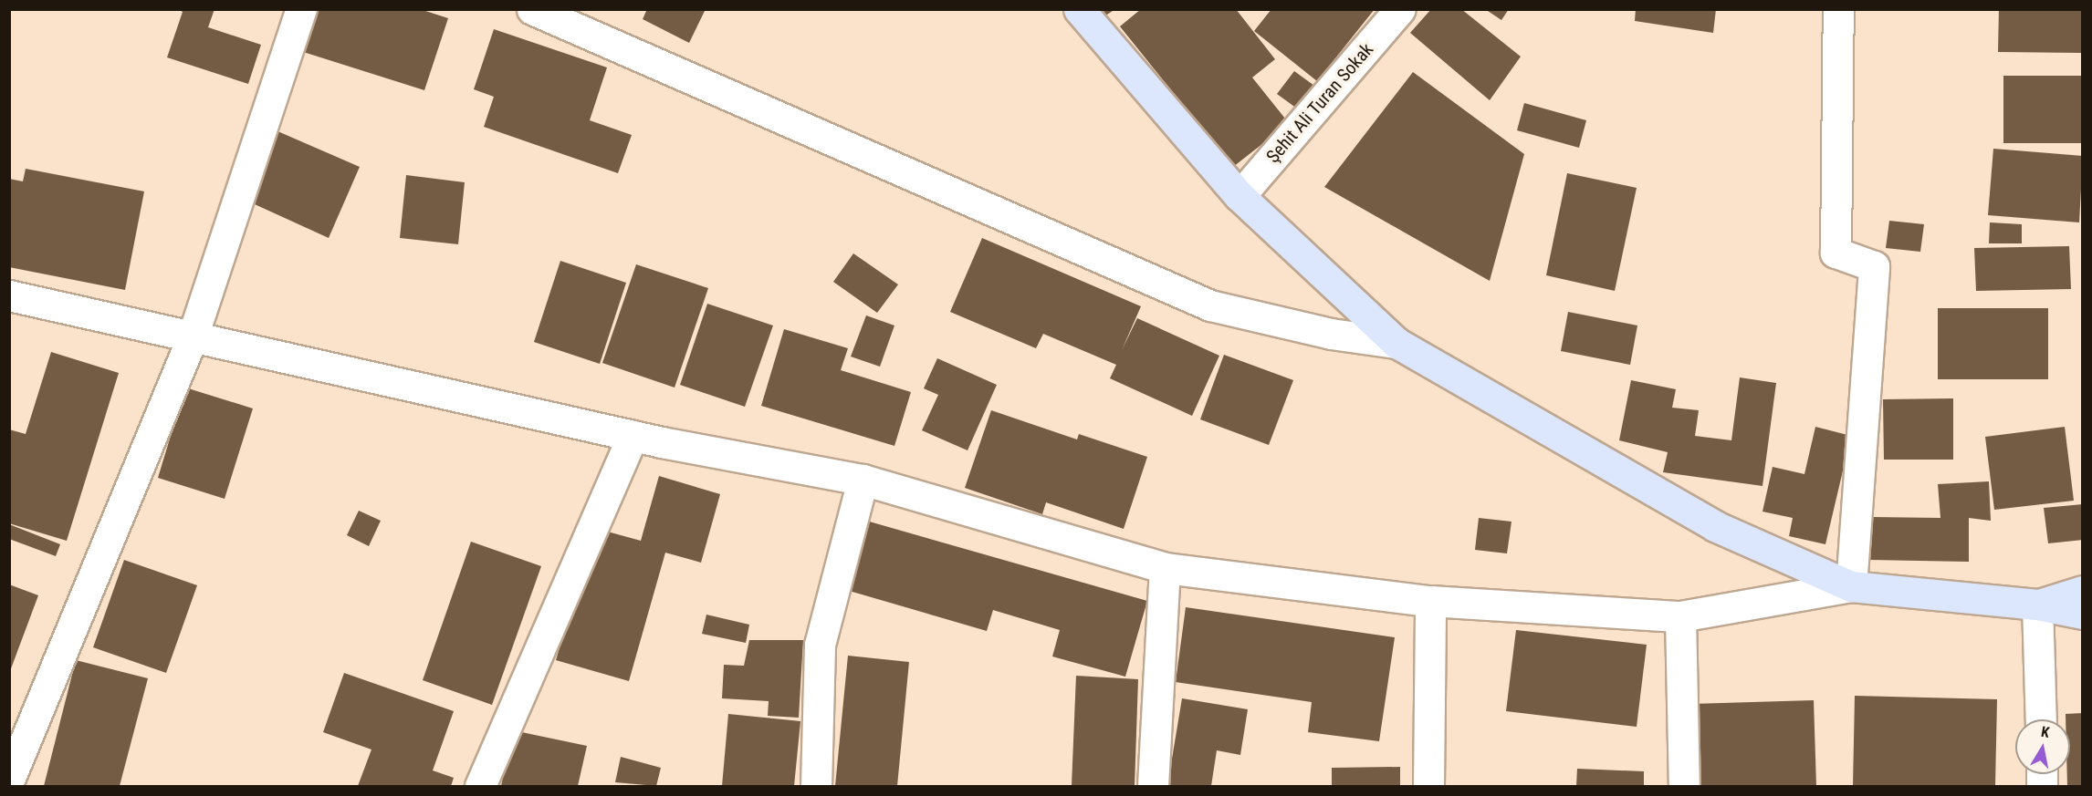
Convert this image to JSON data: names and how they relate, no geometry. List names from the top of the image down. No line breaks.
{"streets":{"street":["Şehit Ali Turan Sokak"]},"north":"top"}
